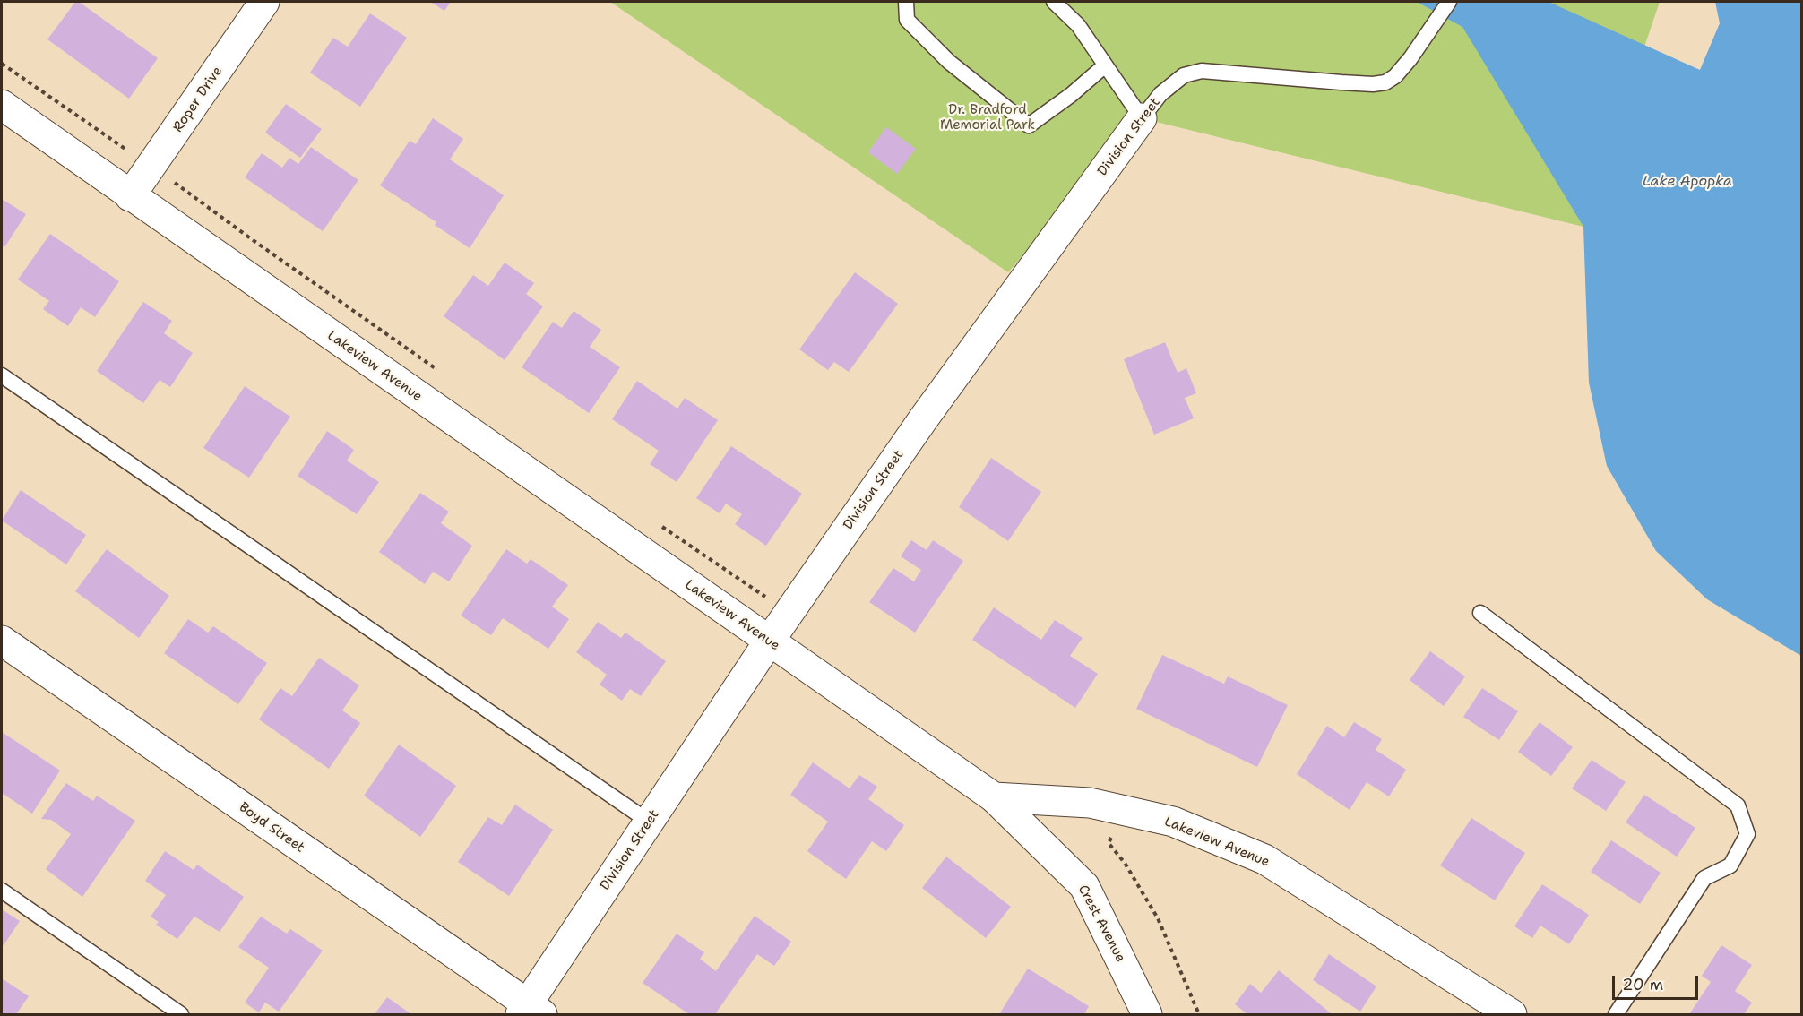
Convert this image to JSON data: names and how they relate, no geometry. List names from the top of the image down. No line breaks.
{"streets":{"street":["Roper Drive","Division Street","Lakeview Avenue","Boyd Street","Crest Avenue"]},"crossings":[["Roper Drive","Lakeview Avenue"],["Division Street","Lakeview Avenue"],["Division Street","Boyd Street"],["Lakeview Avenue","Crest Avenue"]],"water":["Lake Apopka"],"parks":["Dr. Bradford Memorial Park"],"scale_bar":"20 m"}
